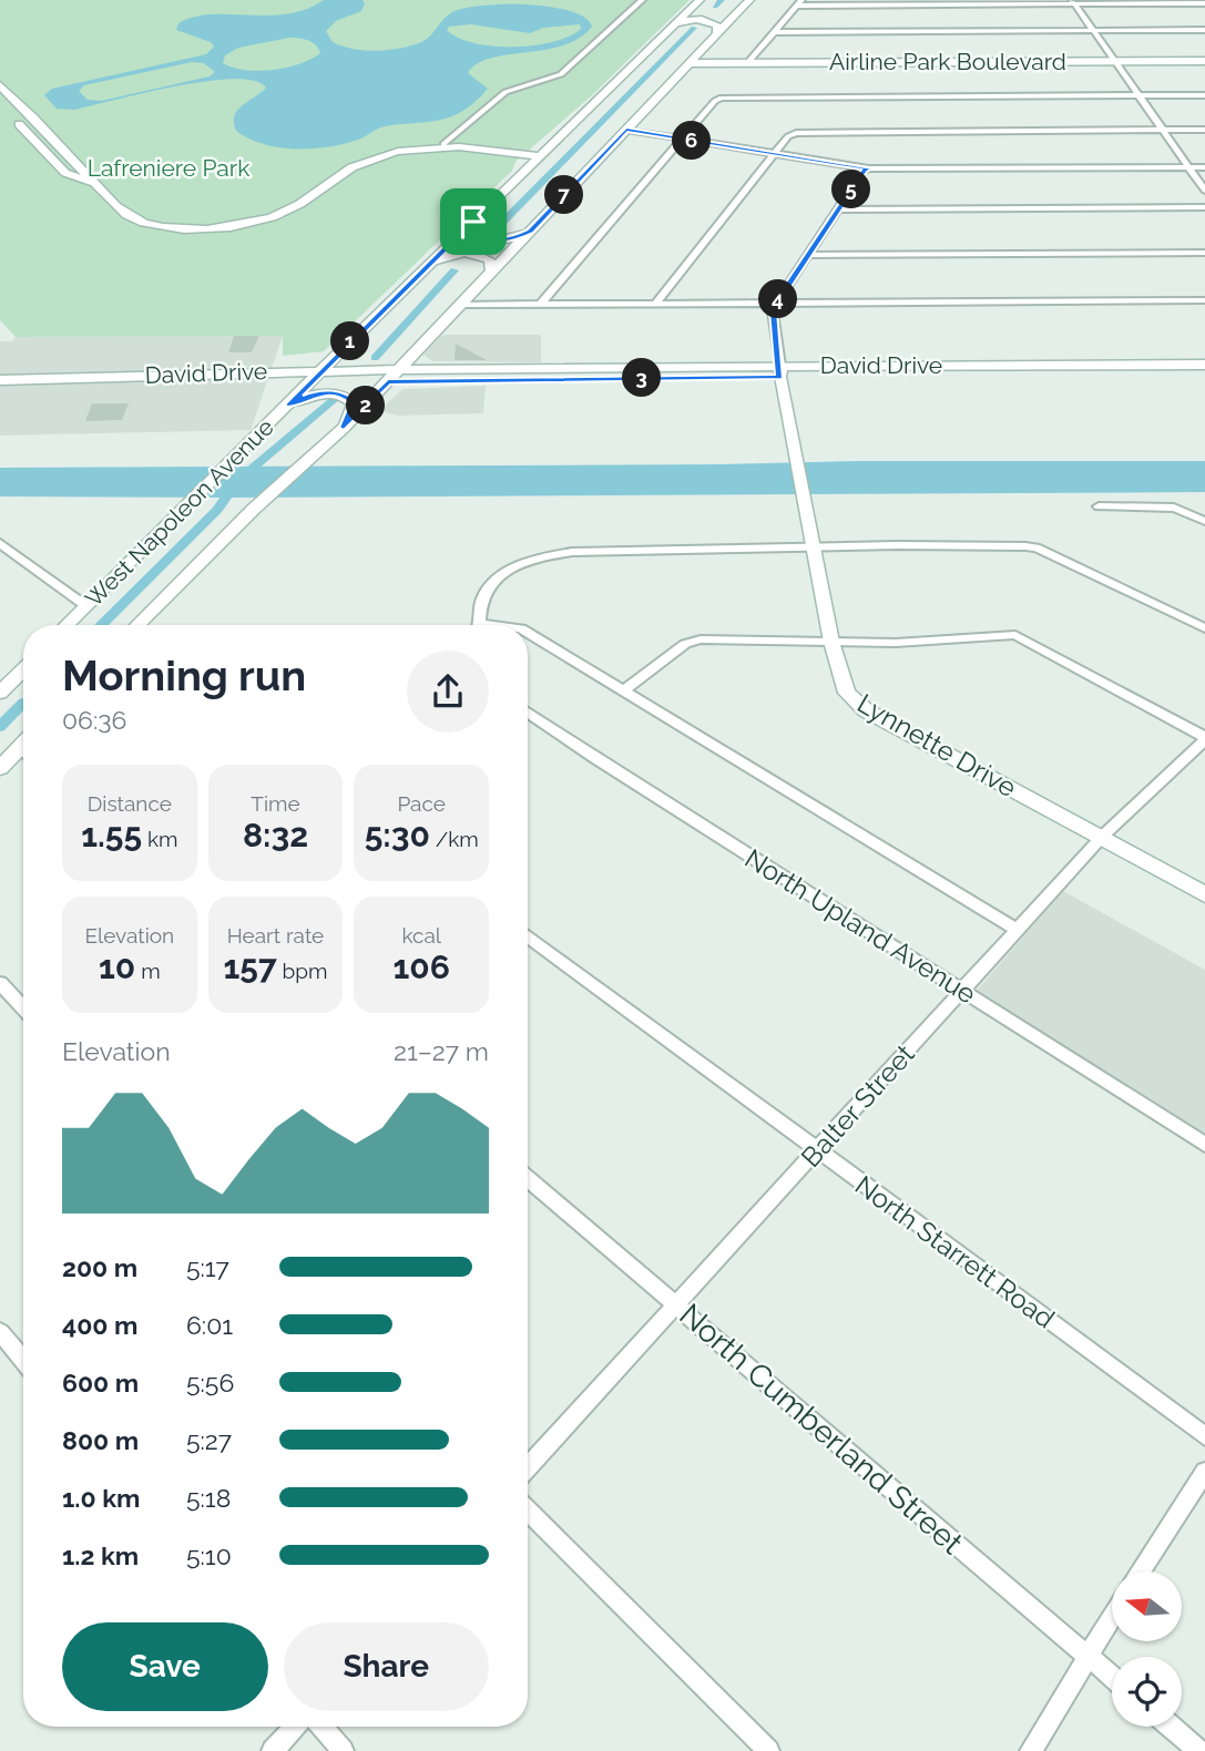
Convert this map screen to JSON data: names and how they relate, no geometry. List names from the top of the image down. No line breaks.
{"streets":{"main road":["Airline Park Boulevard","David Drive","West Napoleon Avenue","Lynnette Drive"],"street":["North Upland Avenue","Balter Street","North Starrett Road","North Cumberland Street"]},"crossings":[["Airline Park Boulevard","West Napoleon Avenue"],["David Drive","West Napoleon Avenue"],["David Drive","Lynnette Drive"],["Lynnette Drive","Balter Street"],["North Upland Avenue","Balter Street"],["Balter Street","North Starrett Road"],["Balter Street","North Cumberland Street"]],"parks":["Lafreniere Park"],"north":"left","page":{"pins":["6","5","7","4","1","3","2"],"heading":["Morning run","06:36"],"stats":[["Distance","1.55 km"],["Time","8:32"],["Pace","5:30 /km"],["Elevation","10 m"],["Heart rate","157 bpm"],["kcal","106"]],"chart":["Elevation","21–27 m"],"list":[{"name":"200 m","note":"5:17"},{"name":"400 m","note":"6:01"},{"name":"600 m","note":"5:56"},{"name":"800 m","note":"5:27"},{"name":"1.0 km","note":"5:18"},{"name":"1.2 km","note":"5:10"}],"buttons":["Save","Share"]}}
